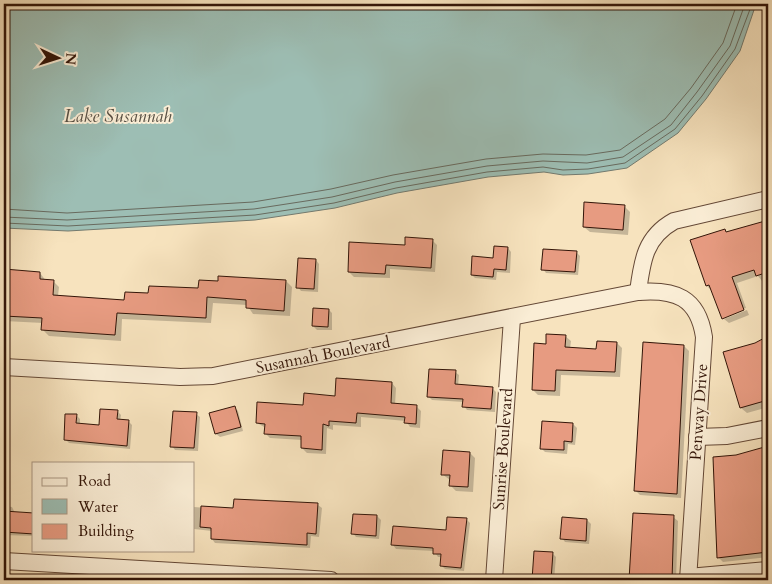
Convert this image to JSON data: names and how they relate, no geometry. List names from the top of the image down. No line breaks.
{"streets":{"street":["Susannah Boulevard","Penway Drive","Sunrise Boulevard"]},"crossings":[["Susannah Boulevard","Penway Drive"],["Susannah Boulevard","Sunrise Boulevard"]],"water":["Lake Susannah"],"legend":["Road","Water","Building"],"north":"right"}
